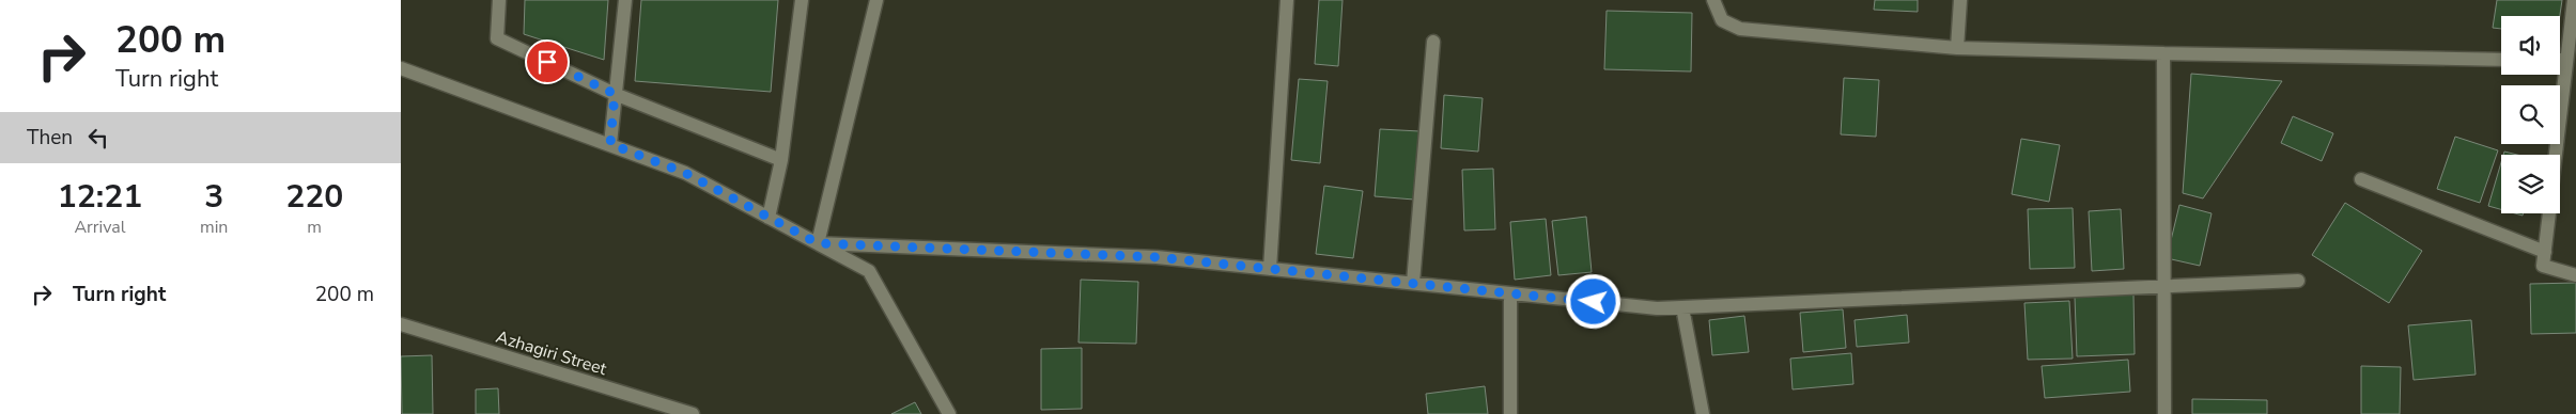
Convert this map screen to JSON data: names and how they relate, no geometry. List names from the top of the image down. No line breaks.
{"streets":{"street":["Azhagiri Street"]},"page":{"turn":["200 m","Turn right"],"then":"Then","eta":["12:21","Arrival","3","min","220","m"],"list":[{"name":"Turn right","value":"200 m"}]}}
